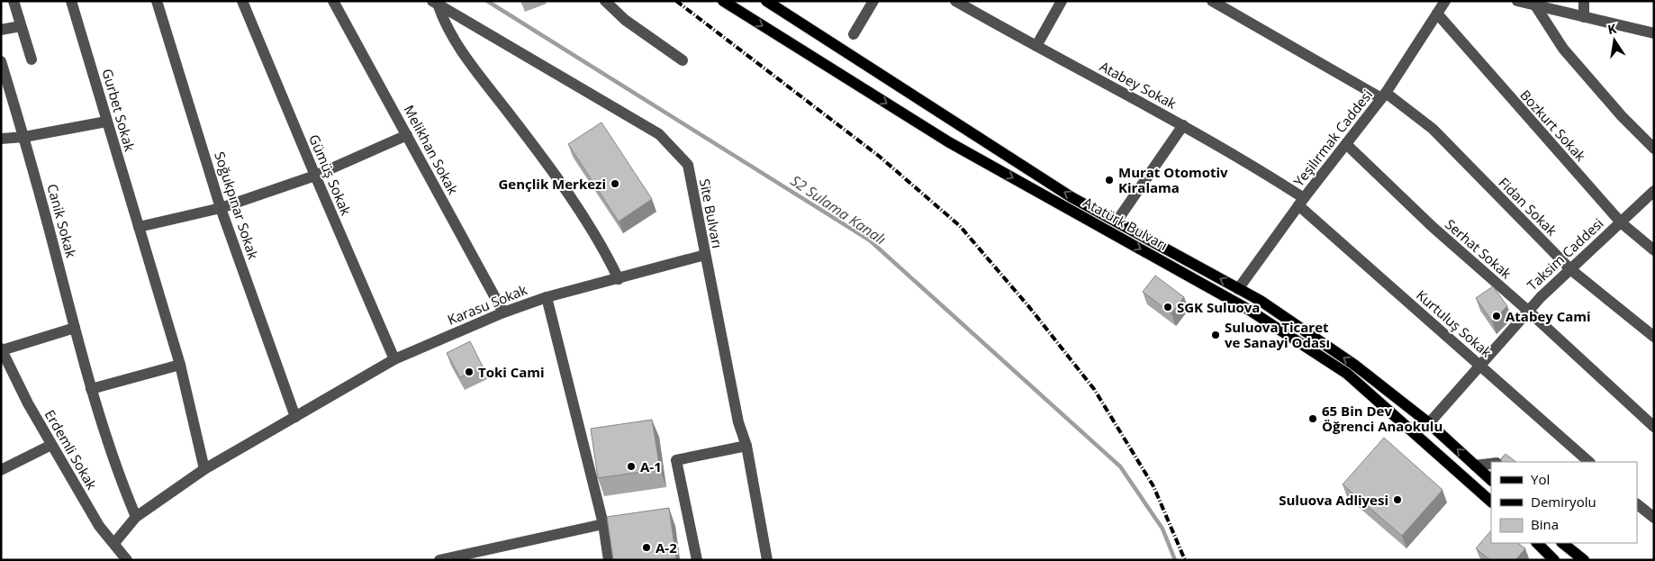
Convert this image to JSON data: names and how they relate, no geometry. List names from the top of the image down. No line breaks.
{"streets":{"main road":["Atatürk Bulvarı"],"street":["Atabey Sokak","Gurbet Sokak","Bozkurt Sokak","Yeşilırmak Caddesi","Melikhan Sokak","Gümüş Sokak","Soğukpınar Sokak","Fidan Sokak","Site Bulvarı","Canik Sokak","Serhat Sokak","Taksim Caddesi","Karasu Sokak","Kurtuluş Sokak","Erdemli Sokak"]},"crossings":[["Atabey Sokak","Yeşilırmak Caddesi"],["Atabey Sokak","Kurtuluş Sokak"],["Gurbet Sokak","Karasu Sokak"],["Bozkurt Sokak","Yeşilırmak Caddesi"],["Bozkurt Sokak","Taksim Caddesi"],["Yeşilırmak Caddesi","Fidan Sokak"],["Yeşilırmak Caddesi","Atatürk Bulvarı"],["Yeşilırmak Caddesi","Serhat Sokak"],["Yeşilırmak Caddesi","Kurtuluş Sokak"],["Melikhan Sokak","Karasu Sokak"],["Gümüş Sokak","Karasu Sokak"],["Soğukpınar Sokak","Karasu Sokak"],["Fidan Sokak","Taksim Caddesi"],["Site Bulvarı","Karasu Sokak"],["Canik Sokak","Karasu Sokak"],["Atatürk Bulvarı","Taksim Caddesi"],["Serhat Sokak","Taksim Caddesi"],["Taksim Caddesi","Kurtuluş Sokak"],["Karasu Sokak","Erdemli Sokak"]],"water":["S2 Sulama Kanalı"],"places":["Murat Otomotiv Kiralama","Gençlik Merkezi","SGK Suluova","Atabey Cami","Suluova Ticaret ve Sanayi Odası","Toki Cami","65 Bin Dev Öğrenci Anaokulu","A-1","Suluova Adliyesi","A-2"],"legend":["Yol","Demiryolu","Bina"],"north":"top"}
